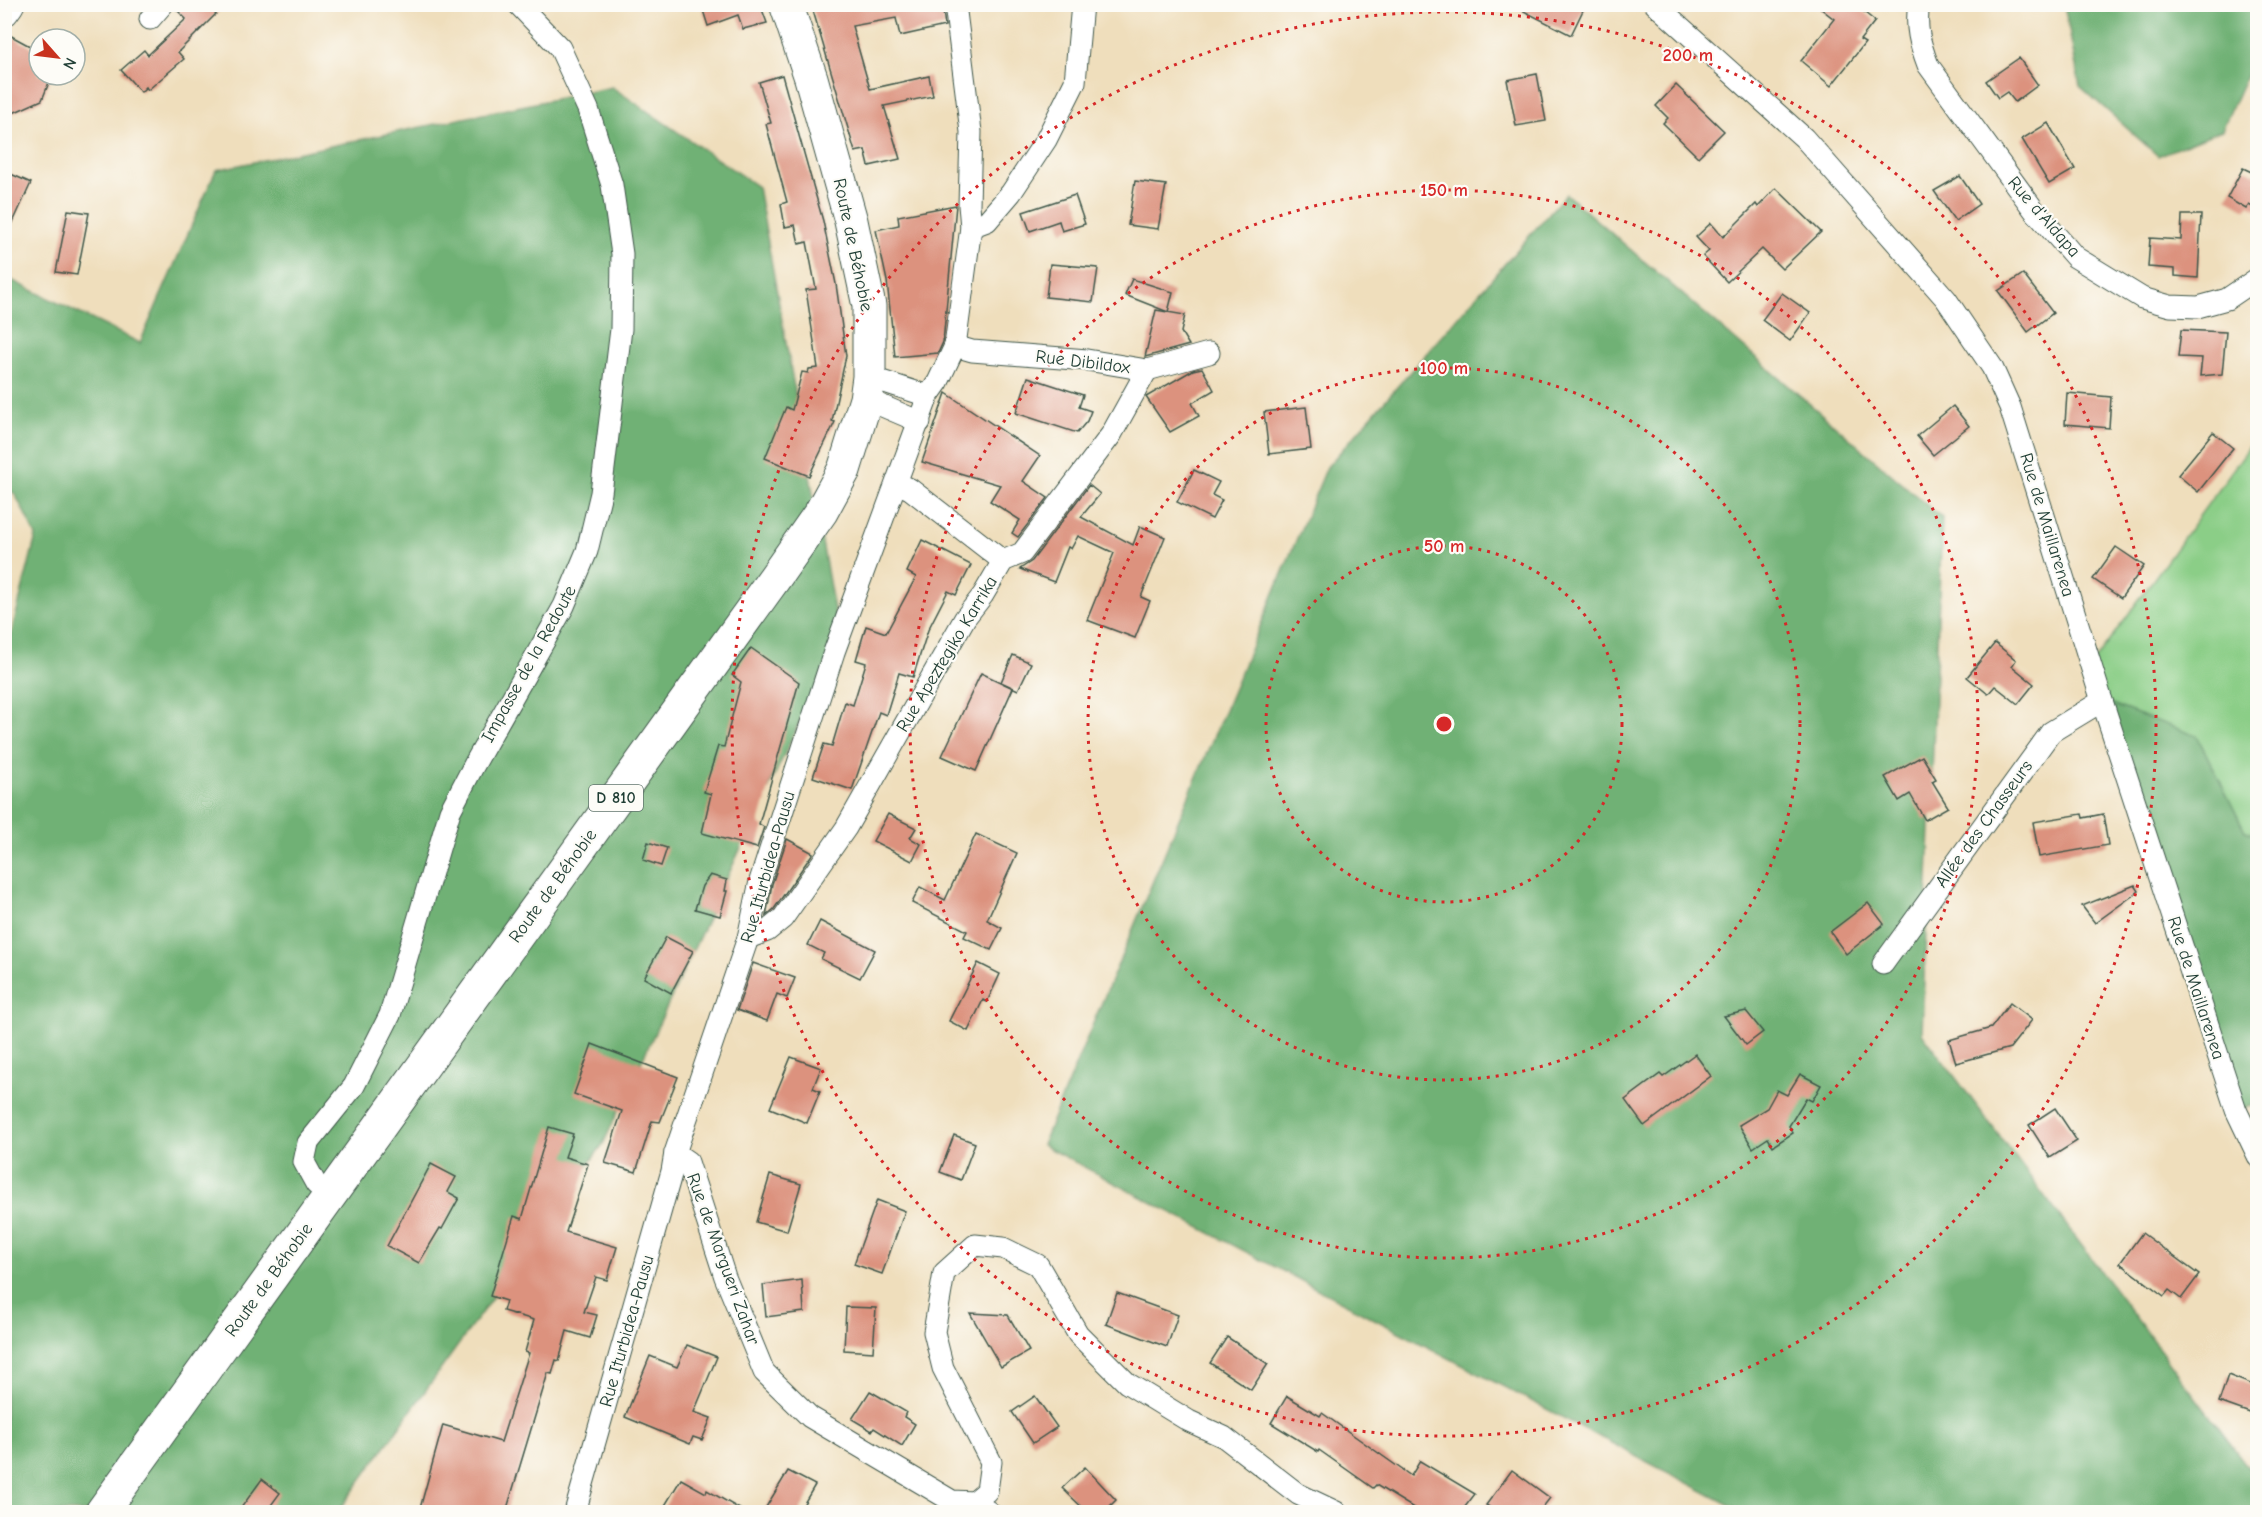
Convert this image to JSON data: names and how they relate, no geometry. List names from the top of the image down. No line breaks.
{"streets":{"main road":["Route de Béhobie","D 810"],"street":["Rue d'Aldapa","Rue Dibildox","Rue de Maillarenea","Rue Apeztegiko Karrika","Impasse de la Redoute","Allée des Chasseurs","Rue Iturbidea-Pausu","Rue de Margueri Zahar"]},"crossings":[["Route de Béhobie","Impasse de la Redoute"],["Rue Dibildox","Rue Apeztegiko Karrika"],["Rue Dibildox","Rue Iturbidea-Pausu"],["Rue de Maillarenea","Allée des Chasseurs"],["Rue Apeztegiko Karrika","Rue Iturbidea-Pausu"],["Rue Iturbidea-Pausu","Rue de Margueri Zahar"]],"north":"bottom right","rings":["200 m","150 m","100 m","50 m"]}
